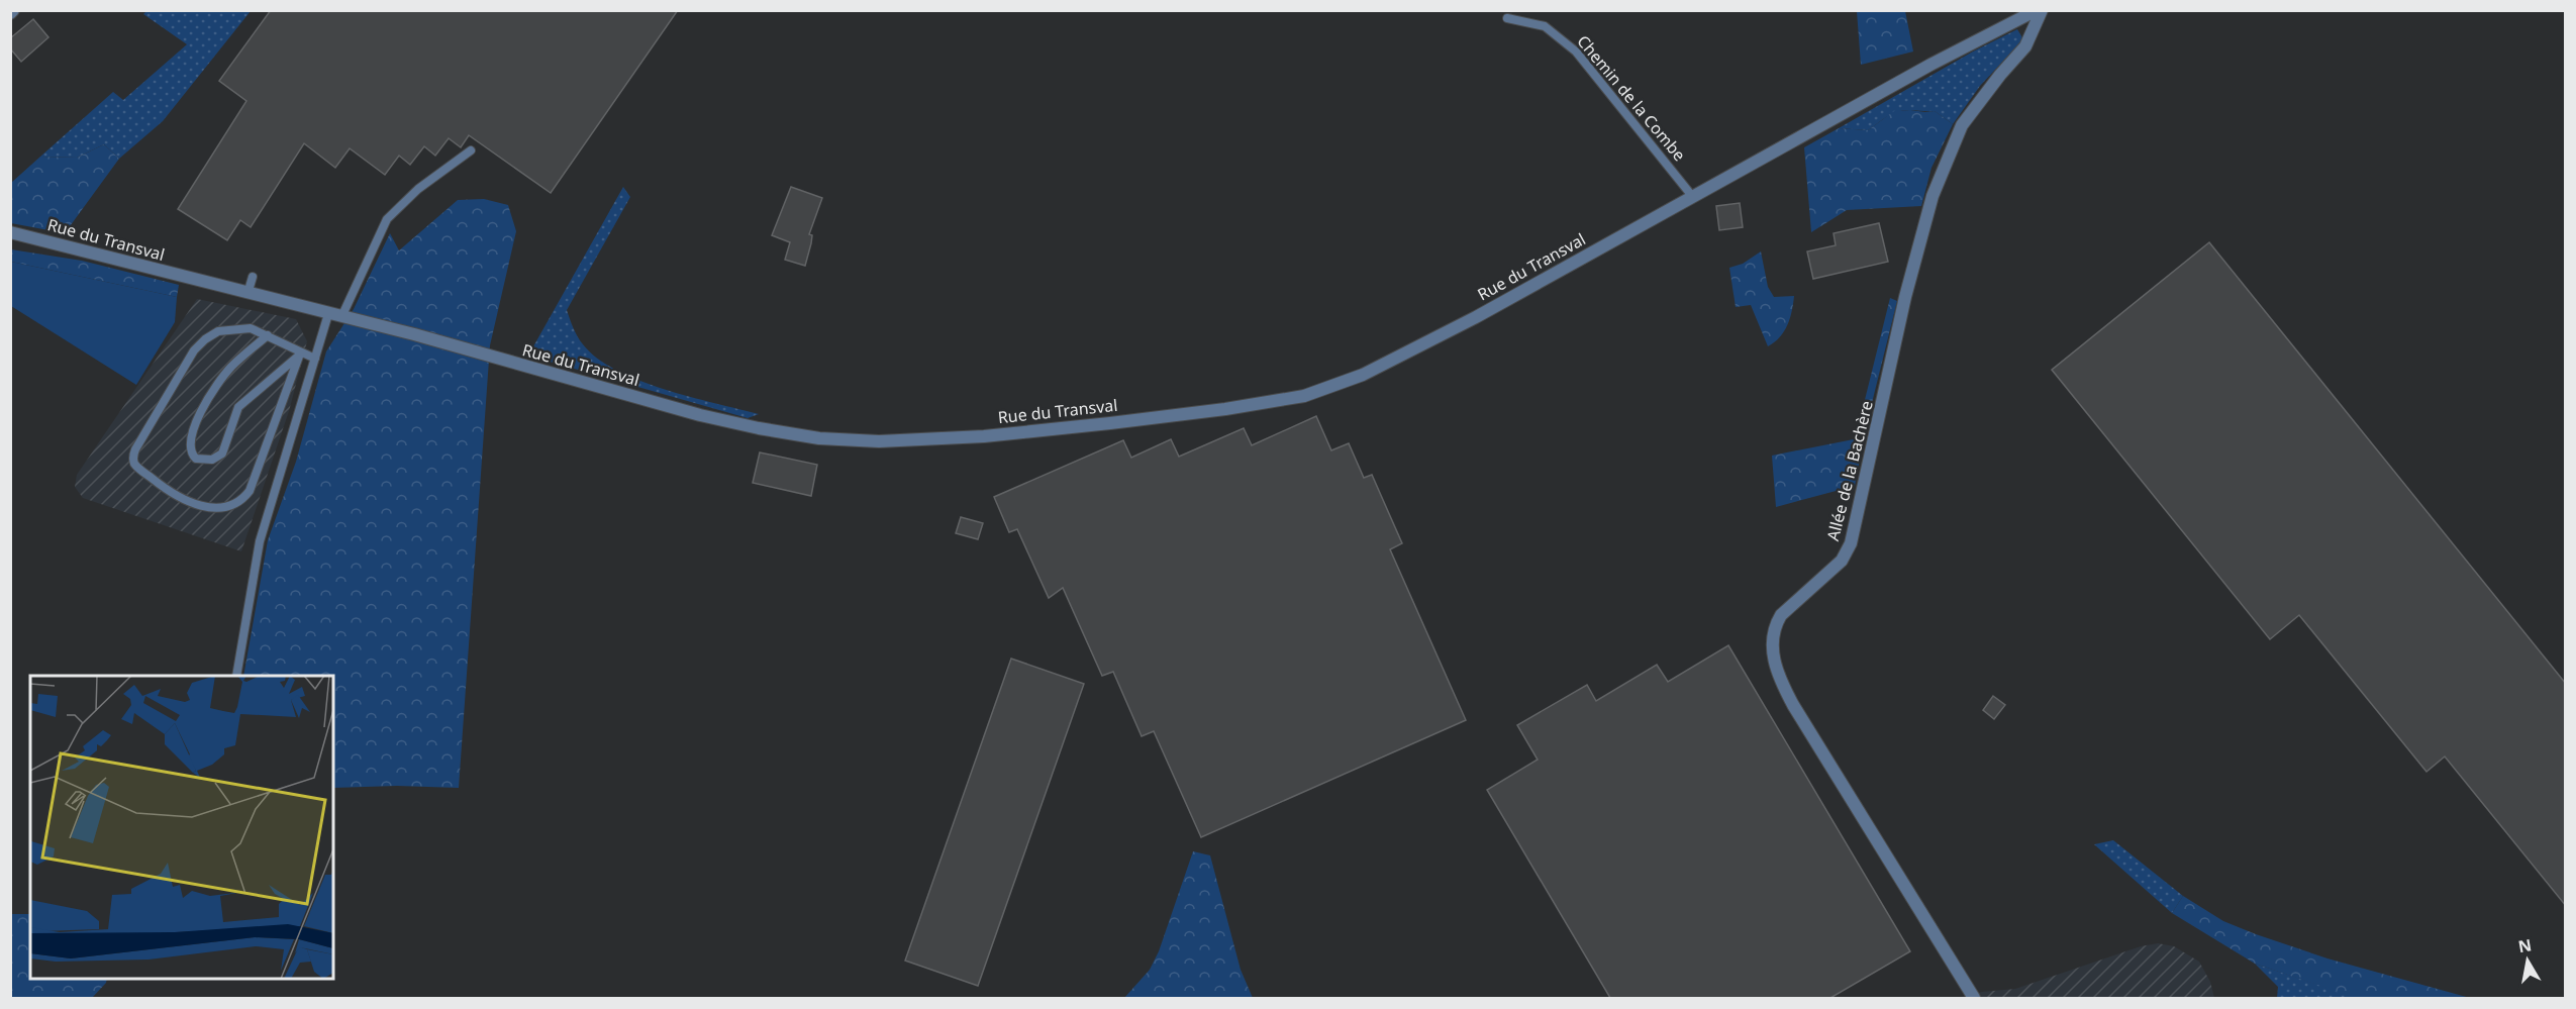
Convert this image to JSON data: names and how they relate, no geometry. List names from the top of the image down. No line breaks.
{"streets":{"street":["Rue du Transval","Allée de la Bachère"],"lane":["Chemin de la Combe"]},"crossings":[["Chemin de la Combe","Rue du Transval"]],"north":"top"}
